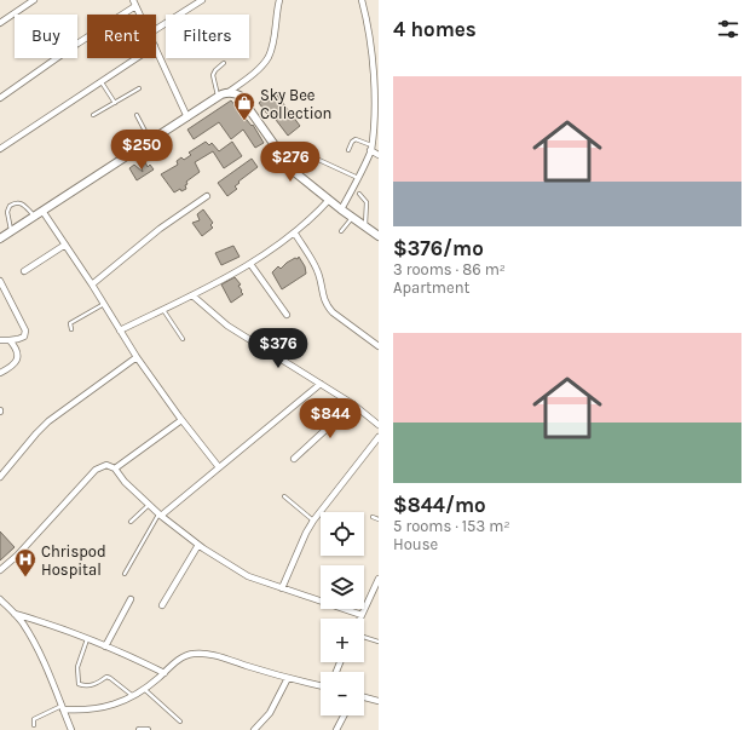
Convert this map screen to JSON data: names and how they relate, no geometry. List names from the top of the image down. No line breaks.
{"places":{"shop":["Sky Bee Collection"],"hospital":["Chrispod Hospital"]},"page":{"heading":"4 homes","chip":["Buy","Rent","Filters"],"list":[{"name":"$376/mo","note":"3 rooms · 86 m² · Apartment"},{"name":"$844/mo","note":"5 rooms · 153 m² · House"}],"price":["$250","$276","$376","$844"],"map_buttons":["+","−"]}}
